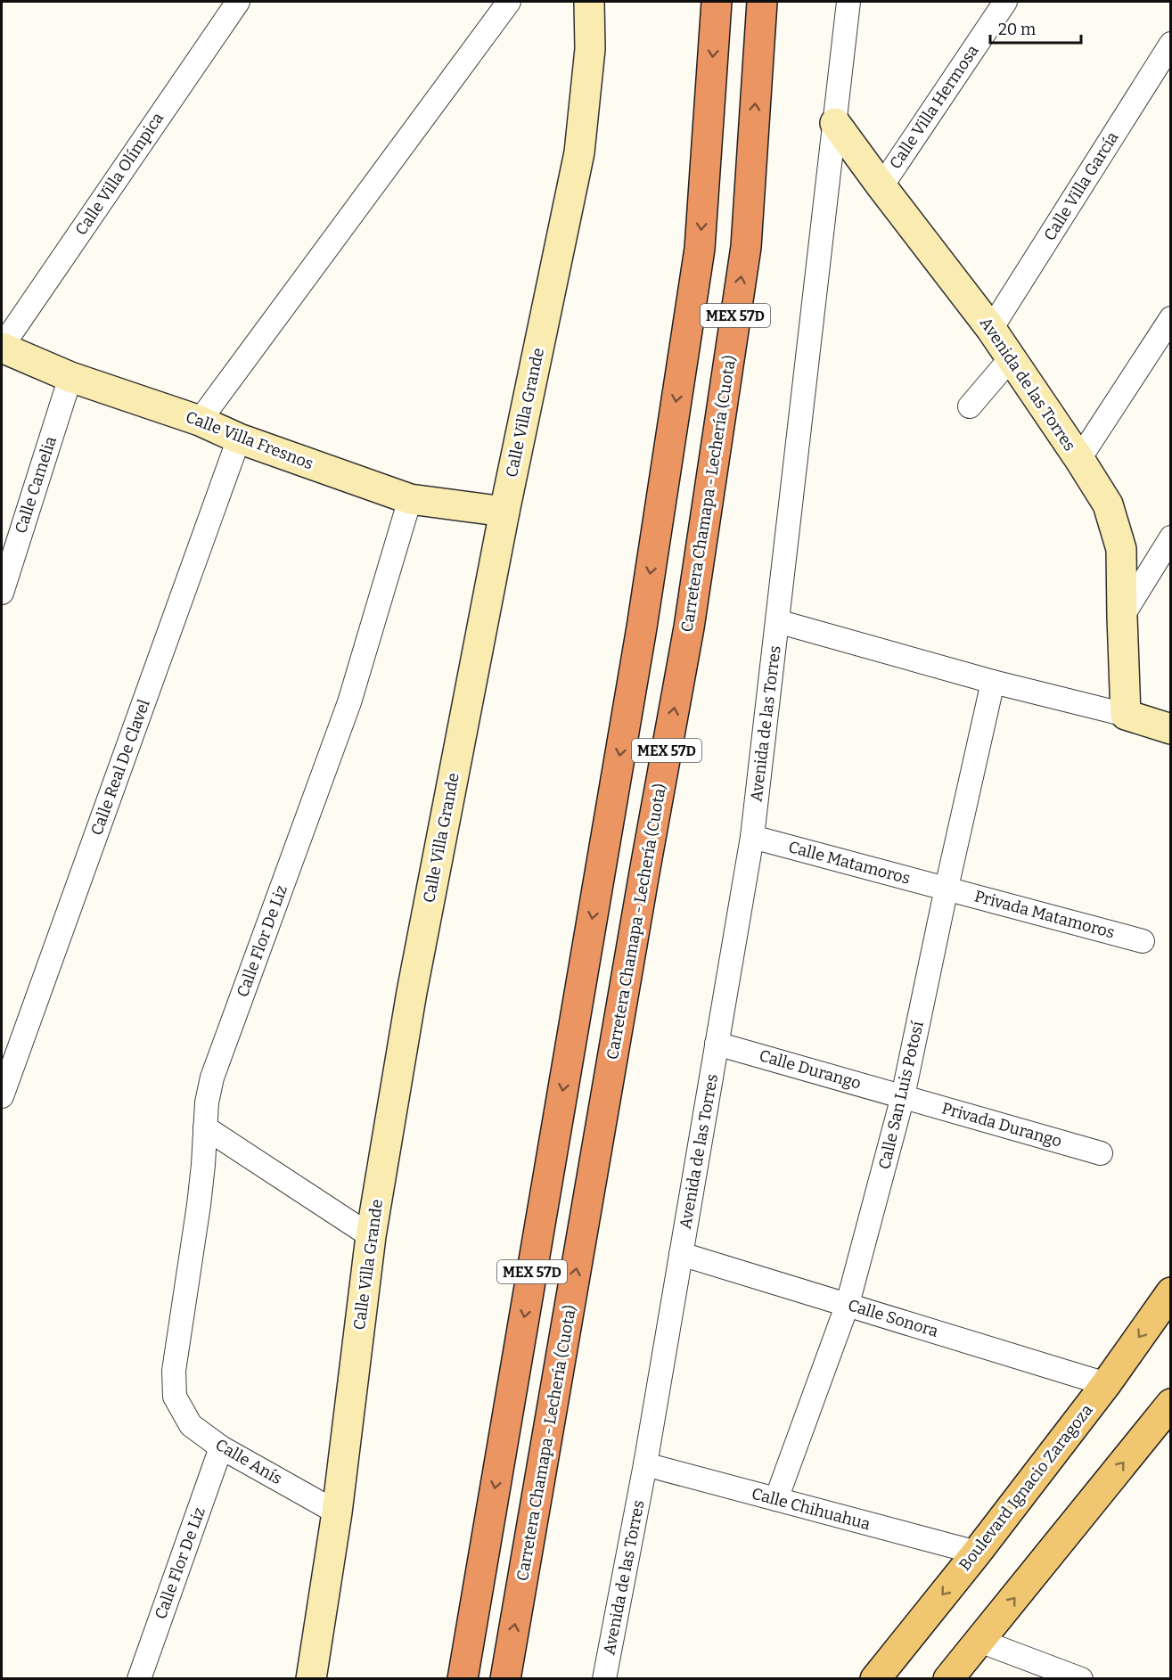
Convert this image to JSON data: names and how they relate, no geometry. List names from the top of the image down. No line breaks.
{"streets":{"highway":["MEX 57D","Carretera Chamapa - Lechería (Cuota)"],"main road":["Boulevard Ignacio Zaragoza"],"street":["Calle Villa Hermosa","Calle Villa Olímpica","Calle Villa García","Avenida de las Torres","Calle Villa Grande","Calle Villa Fresnos","Calle Camelia","Calle Real De Clavel","Calle Matamoros","Privada Matamoros","Calle Flor De Liz","Calle Durango","Calle San Luis Potosí","Privada Durango","Calle Sonora","Calle Anís","Calle Chihuahua"]},"crossings":[["Calle Villa Hermosa","Avenida de las Torres"],["Calle Villa Olímpica","Calle Villa Fresnos"],["Calle Villa García","Avenida de las Torres"],["Avenida de las Torres","Calle Matamoros"],["Avenida de las Torres","Calle Durango"],["Avenida de las Torres","Calle San Luis Potosí"],["Avenida de las Torres","Calle Sonora"],["Avenida de las Torres","Calle Chihuahua"],["Calle Villa Grande","Calle Villa Fresnos"],["Calle Villa Grande","Calle Anís"],["Calle Villa Fresnos","Calle Camelia"],["Calle Villa Fresnos","Calle Real De Clavel"],["Calle Villa Fresnos","Calle Flor De Liz"],["Calle Matamoros","Privada Matamoros"],["Calle Matamoros","Calle San Luis Potosí"],["Privada Matamoros","Calle San Luis Potosí"],["Calle Flor De Liz","Calle Anís"],["Calle Durango","Calle San Luis Potosí"],["Calle Durango","Privada Durango"],["Calle San Luis Potosí","Privada Durango"],["Calle San Luis Potosí","Calle Sonora"],["Calle San Luis Potosí","Calle Chihuahua"],["Calle Sonora","Boulevard Ignacio Zaragoza"],["Boulevard Ignacio Zaragoza","Calle Chihuahua"]],"scale_bar":"20 m"}
